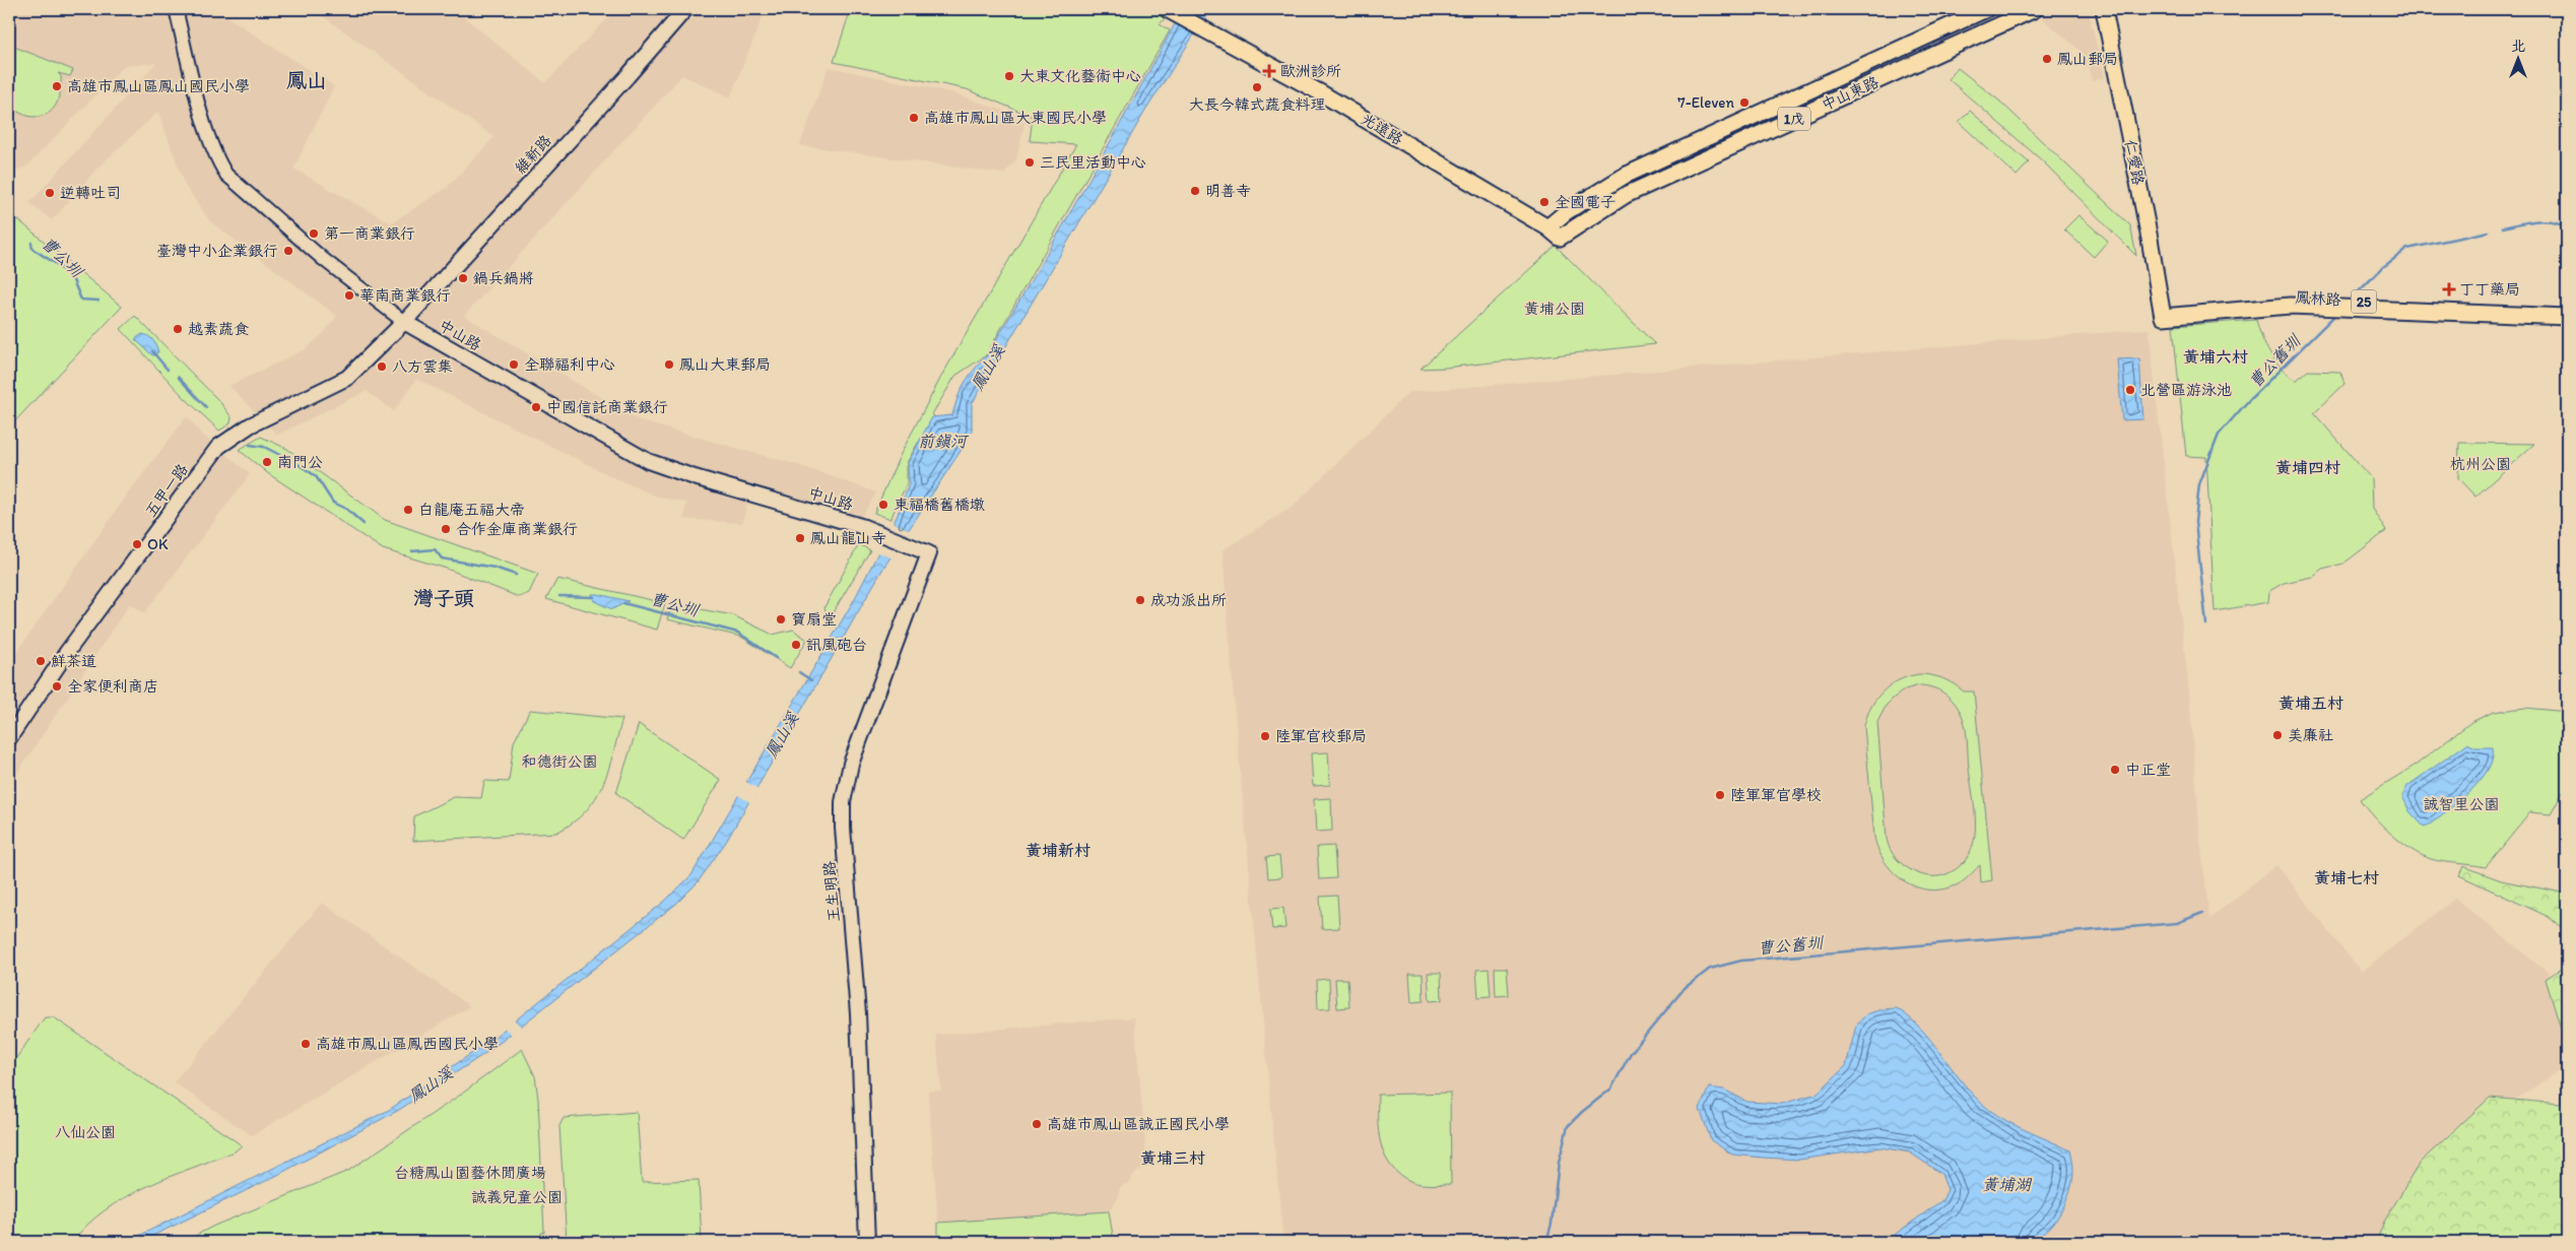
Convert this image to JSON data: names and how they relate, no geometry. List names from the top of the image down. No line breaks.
{"streets":{"main road":["中山東路","1戊","光遠路","維新路","仁愛路","鳳林路","25","中山路","五甲一路","王生明路"]},"crossings":[["中山東路","光遠路"],["維新路","中山路"],["維新路","五甲一路"],["仁愛路","鳳林路"],["中山路","五甲一路"],["中山路","王生明路"]],"districts":["鳳山","黃埔六村","黃埔四村","灣子頭","黃埔五村","黃埔新村","黃埔七村","黃埔三村"],"water":["曹公圳","曹公舊圳","鳳山溪","前鎮河","黃埔湖"],"parks":["黃埔公園","杭州公園","和德街公園","誠智里公園","八仙公園","台糖鳳山園藝休閒廣場","誠義兒童公園"],"places":{"other":["鳳山郵局","大東文化藝術中心","高雄市鳳山區鳳山國民小學","大長今韓式蔬食料理","7-Eleven","高雄市鳳山區大東國民小學","三民里活動中心","明善寺","逆轉吐司","全國電子","第一商業銀行","臺灣中小企業銀行","鍋兵鍋將","華南商業銀行","越素蔬食","全聯福利中心","鳳山大東郵局","八方雲集","北營區游泳池","中國信託商業銀行","南門公","東福橋舊橋墩","白龍庵五福大帝","合作金庫商業銀行","鳳山龍山寺","OK","成功派出所","寶扇堂","訊風砲台","鮮茶道","全家便利商店","美廉社","陸軍官校郵局","中正堂","陸軍軍官學校","高雄市鳳山區鳳西國民小學","高雄市鳳山區誠正國民小學"],"health":["歐洲診所","丁丁藥局"]},"north":"top"}
